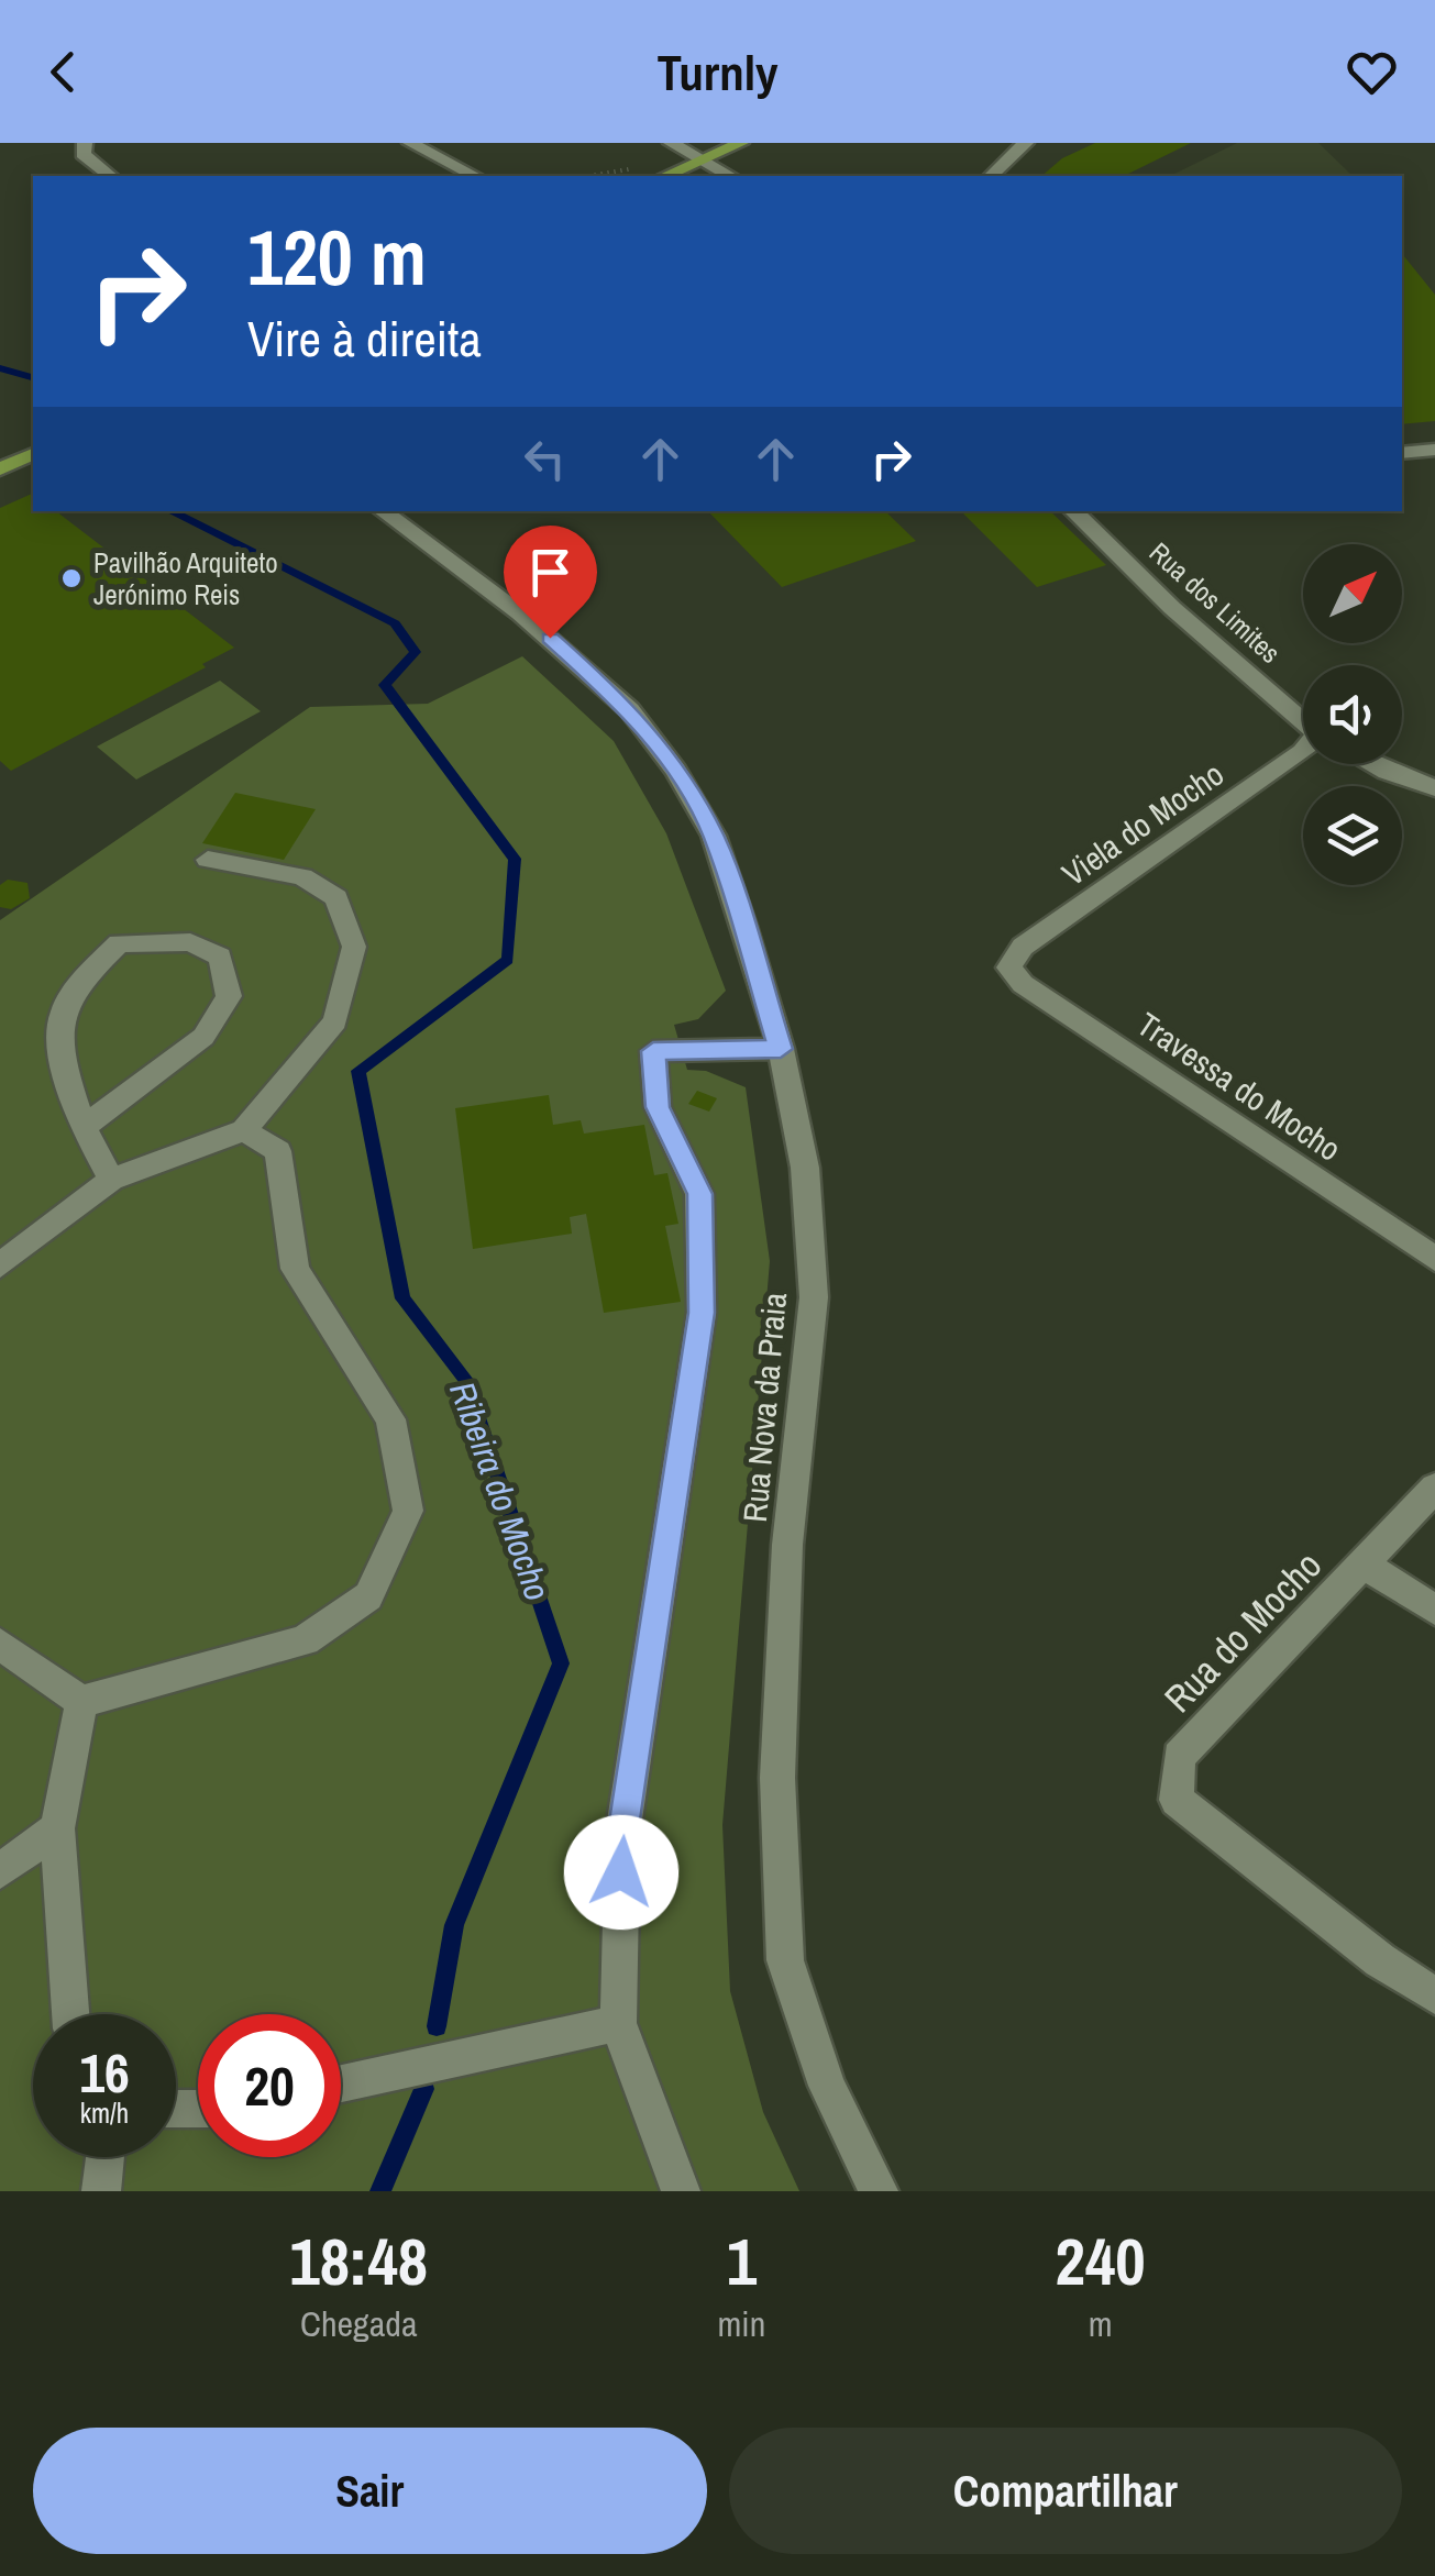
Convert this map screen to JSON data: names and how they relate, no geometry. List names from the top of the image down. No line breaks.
{"streets":{"street":["Rua dos Limites","Viela do Mocho","Travessa do Mocho","Rua Nova da Praia","Rua do Mocho"]},"crossings":[["Viela do Mocho","Travessa do Mocho"]],"water":["Ribeira do Mocho"],"places":["Pavilhão Arquiteto Jerónimo Reis"],"north":"top right","page":{"header":"Turnly","turn":["120 m","Vire à direita"],"speed":"16 km/h","limit":"20","eta":["18:48","Chegada","1","min","240","m"],"buttons":["Sair","Compartilhar"]}}
